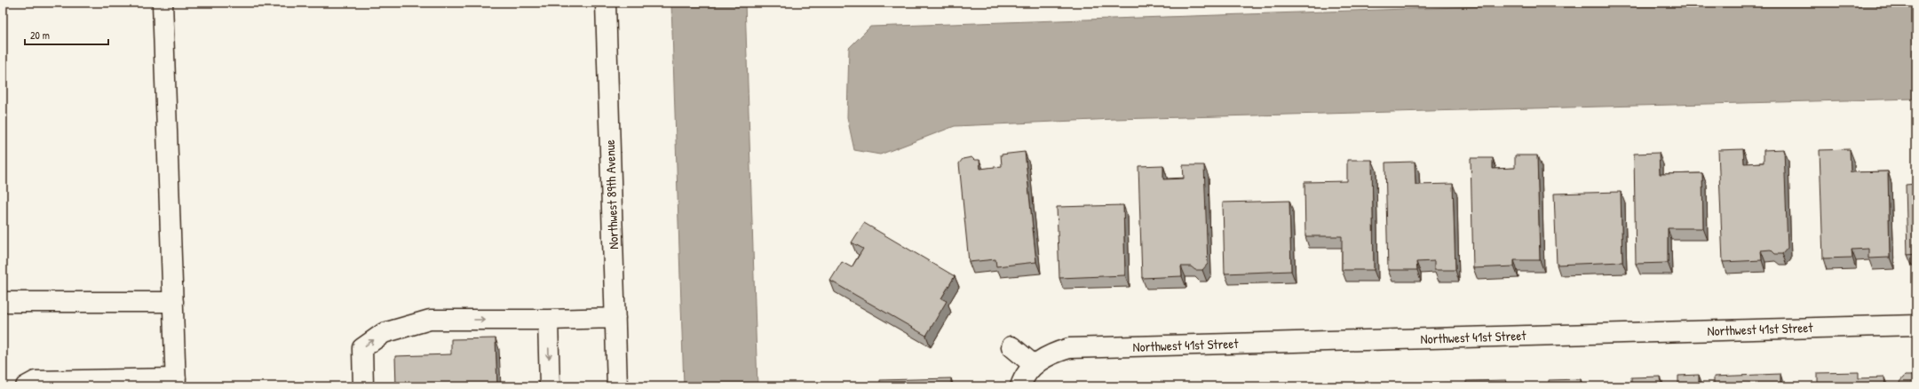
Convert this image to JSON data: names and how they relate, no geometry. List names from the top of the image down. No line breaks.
{"streets":{"street":["Northwest 89th Avenue","Northwest 41st Street"]},"scale_bar":"20 m"}
